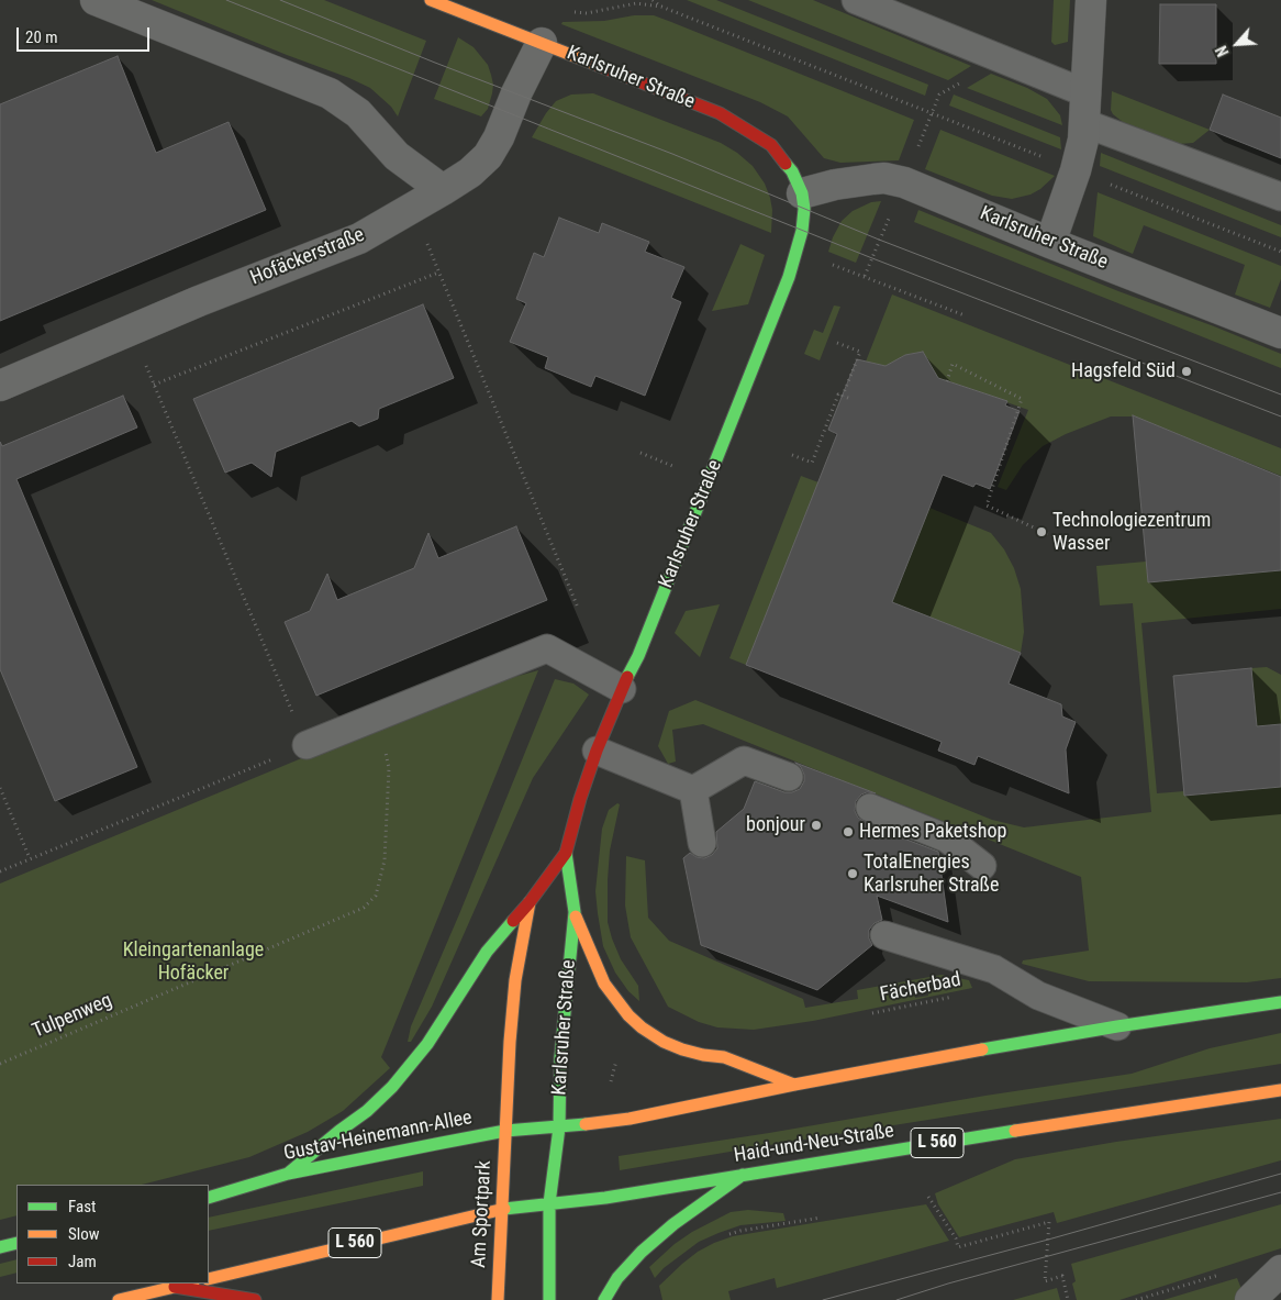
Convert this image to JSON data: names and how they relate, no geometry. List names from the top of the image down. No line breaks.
{"streets":{"street":["Karlsruher Straße","Hofäckerstraße","Gustav-Heinemann-Allee","L 560","Haid-und-Neu-Straße","Am Sportpark"],"path":["Fächerbad","Tulpenweg"]},"crossings":[["Karlsruher Straße","Hofäckerstraße"],["Karlsruher Straße","Gustav-Heinemann-Allee"],["Karlsruher Straße","L 560"],["Karlsruher Straße","Haid-und-Neu-Straße"],["Karlsruher Straße","Am Sportpark"],["Gustav-Heinemann-Allee","Am Sportpark"],["L 560","Haid-und-Neu-Straße"],["L 560","Am Sportpark"]],"parks":["Kleingartenanlage Hofäcker"],"places":["Hagsfeld Süd","Technologiezentrum Wasser","bonjour","Hermes Paketshop","TotalEnergies Karlsruher Straße"],"legend":["Fast","Slow","Jam"],"scale_bar":"20 m","north":"bottom left"}
